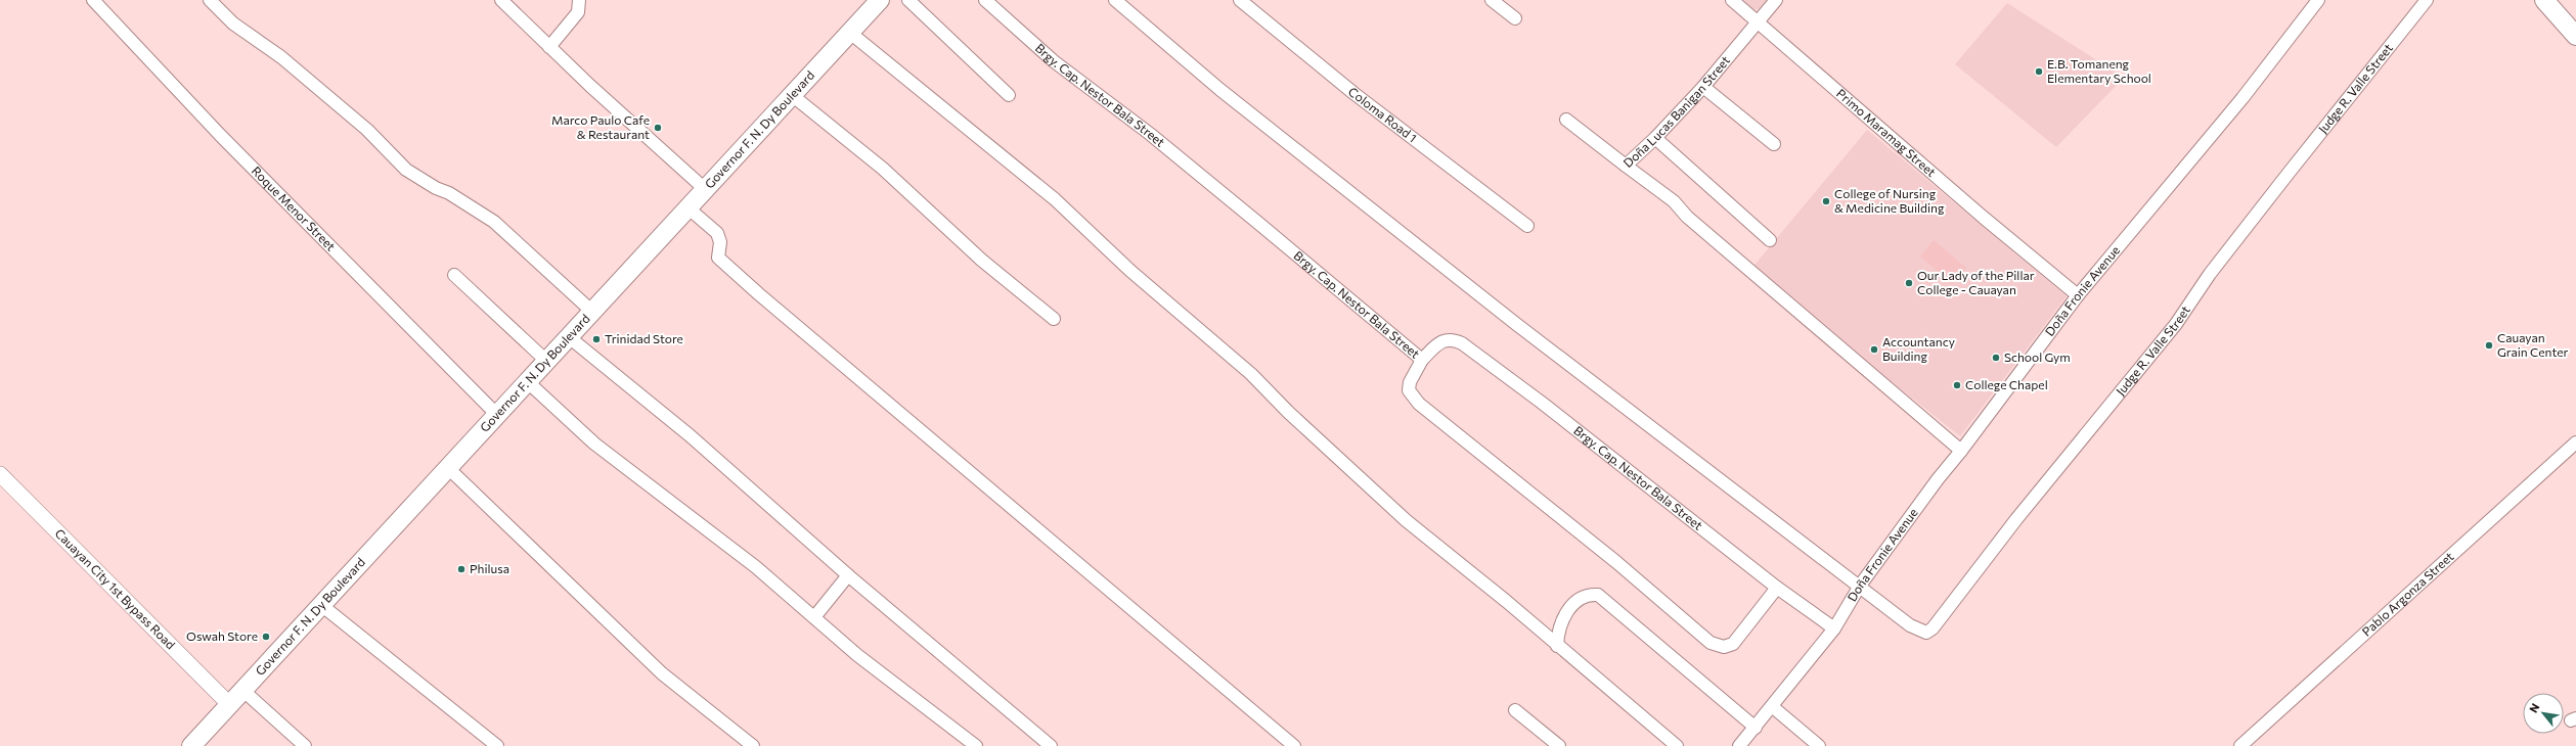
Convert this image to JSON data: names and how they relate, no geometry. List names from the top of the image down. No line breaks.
{"streets":{"highway":["Governor F. N. Dy Boulevard"],"main road":["Cauayan City 1st Bypass Road"],"street":["Judge R. Valle Street","Brgy. Cap. Nestor Bala Street","Doña Lucas Banigan Street","Coloma Road 1","Primo Maramag Street","Roque Menor Street","Doña Fronie Avenue","Pablo Argonza Street"]},"crossings":[["Judge R. Valle Street","Doña Fronie Avenue"],["Brgy. Cap. Nestor Bala Street","Doña Fronie Avenue"],["Doña Lucas Banigan Street","Primo Maramag Street"],["Governor F. N. Dy Boulevard","Roque Menor Street"],["Governor F. N. Dy Boulevard","Cauayan City 1st Bypass Road"],["Primo Maramag Street","Doña Fronie Avenue"]],"places":["E.B. Tomaneng Elementary School","Marco Paulo Cafe & Restaurant","College of Nursing & Medicine Building","Our Lady of the Pillar College - Cauayan","Trinidad Store","Cauayan Grain Center","Accountancy Building","School Gym","College Chapel","Philusa","Oswah Store"],"north":"top left"}
